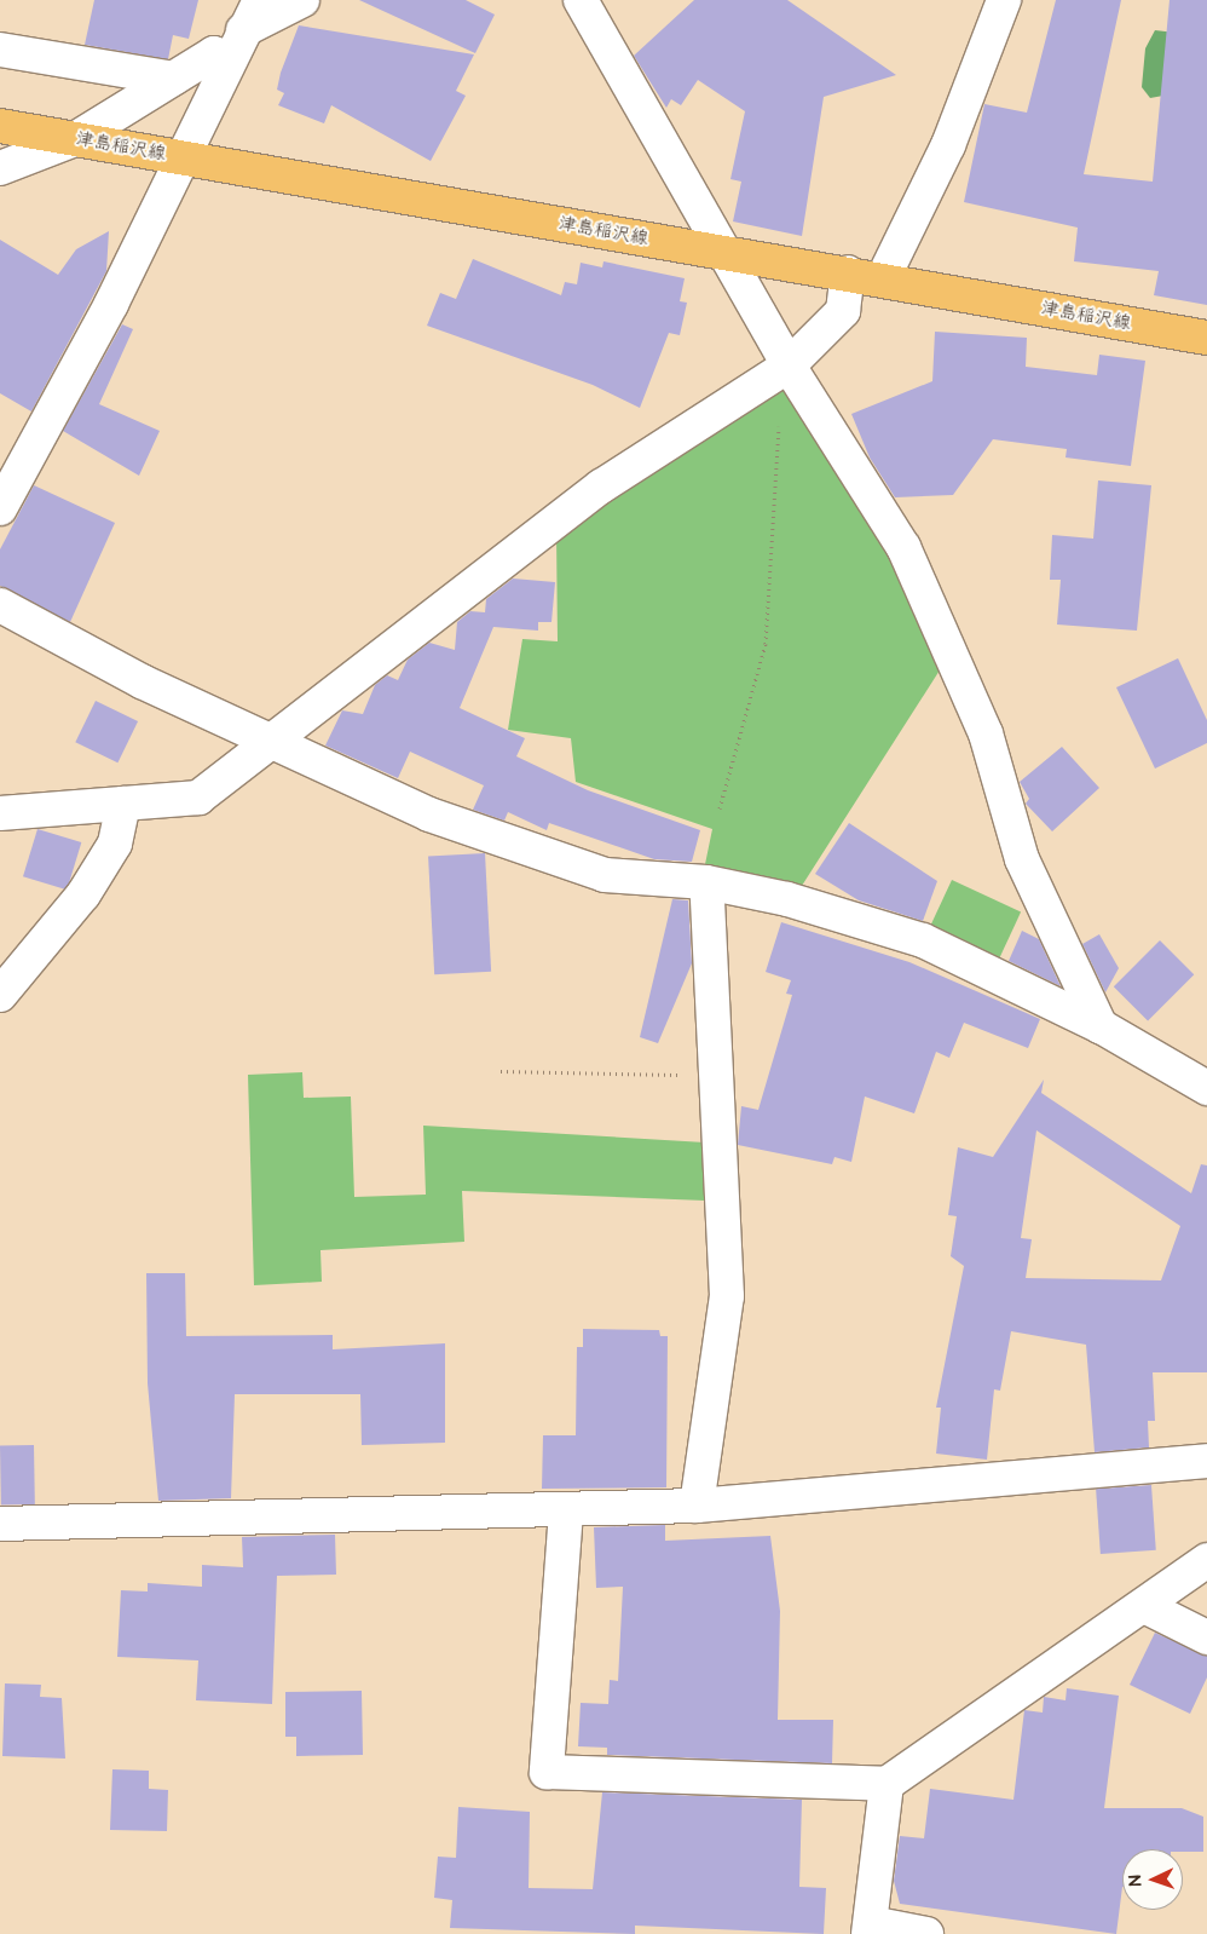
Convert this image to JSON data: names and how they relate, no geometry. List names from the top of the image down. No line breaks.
{"streets":{"main road":["津島稲沢線"]},"north":"left"}
